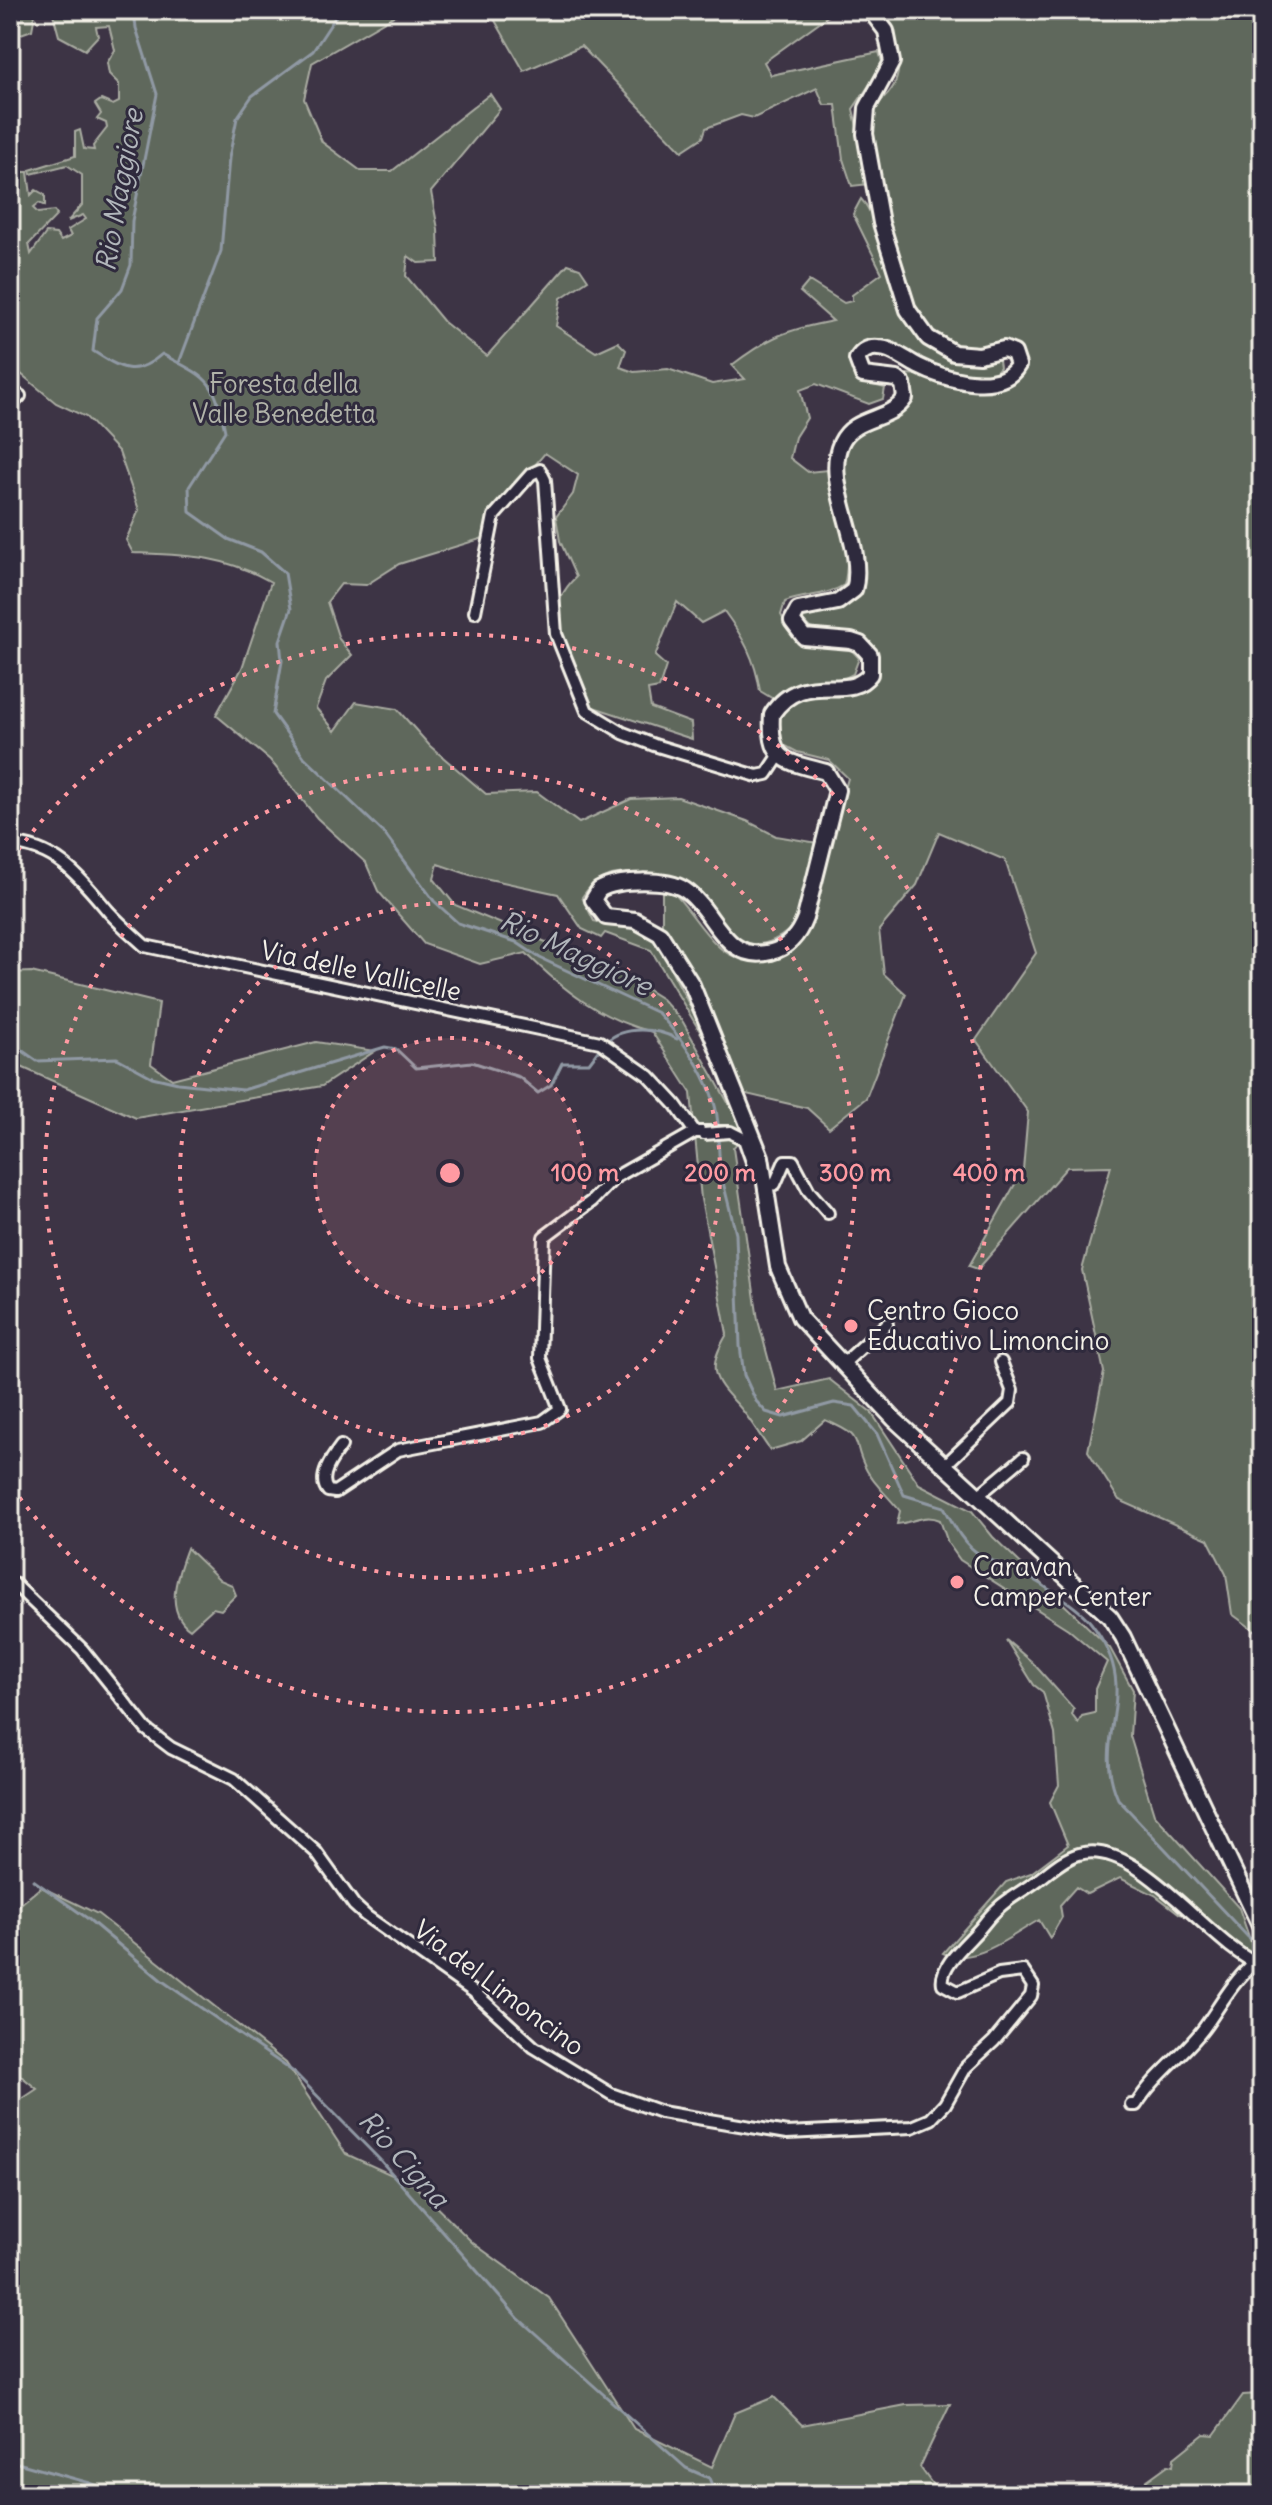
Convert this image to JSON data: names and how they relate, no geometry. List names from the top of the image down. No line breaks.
{"streets":{"street":["Via delle Vallicelle","Via del Limoncino"]},"water":["Rio Maggiore","Rio Cigna"],"parks":["Foresta della Valle Benedetta"],"places":["Centro Gioco Educativo Limoncino","Caravan Camper Center"],"rings":["100 m","200 m","300 m","400 m"]}
